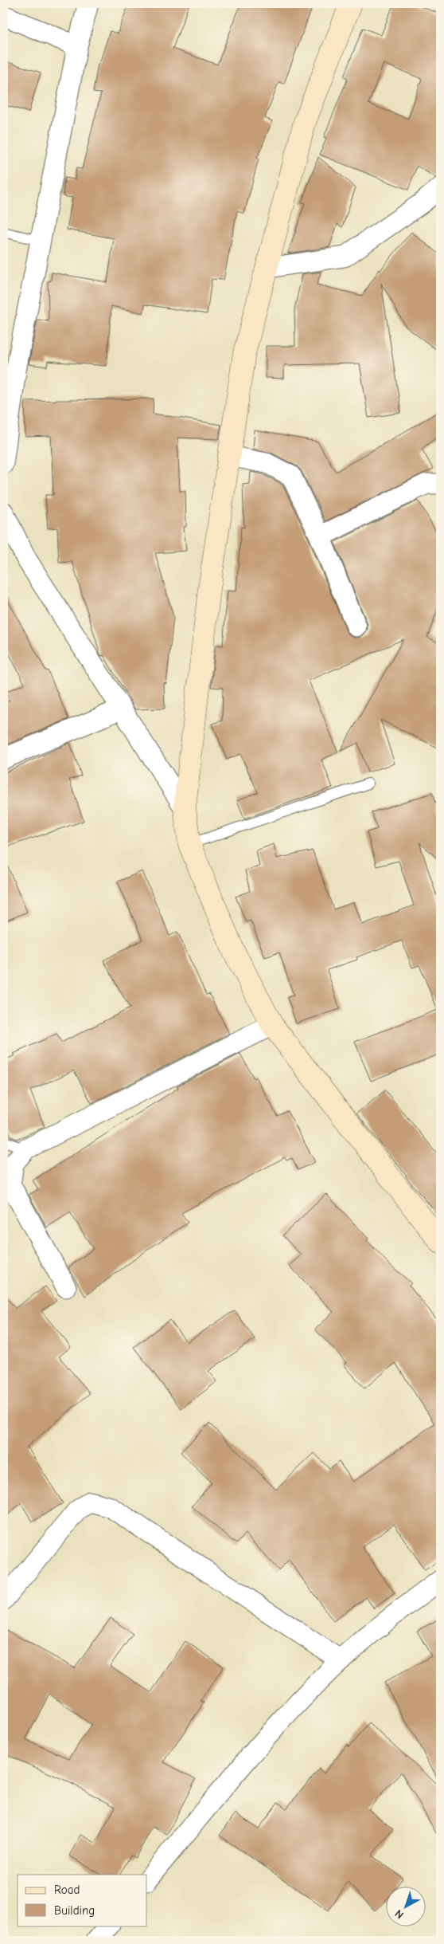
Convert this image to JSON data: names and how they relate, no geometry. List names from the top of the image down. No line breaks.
{"legend":["Road","Building"],"north":"bottom left"}
